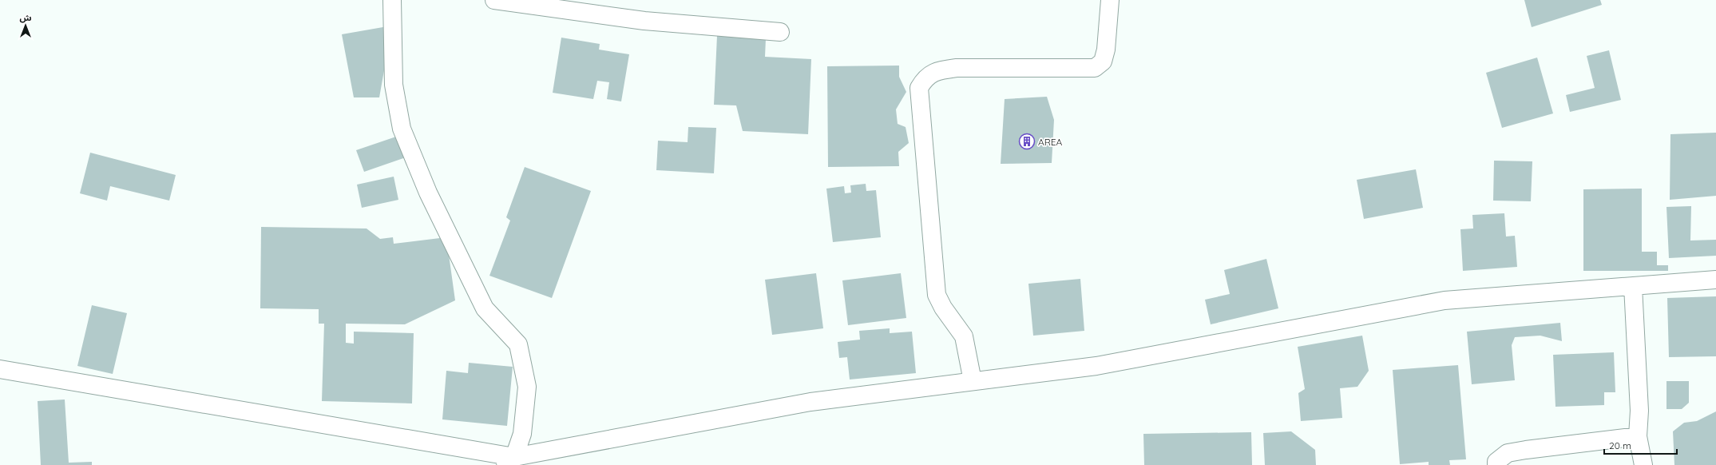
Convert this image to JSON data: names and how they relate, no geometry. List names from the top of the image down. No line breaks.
{"places":{"building":["AREA"]},"scale_bar":"20 m","north":"top"}
